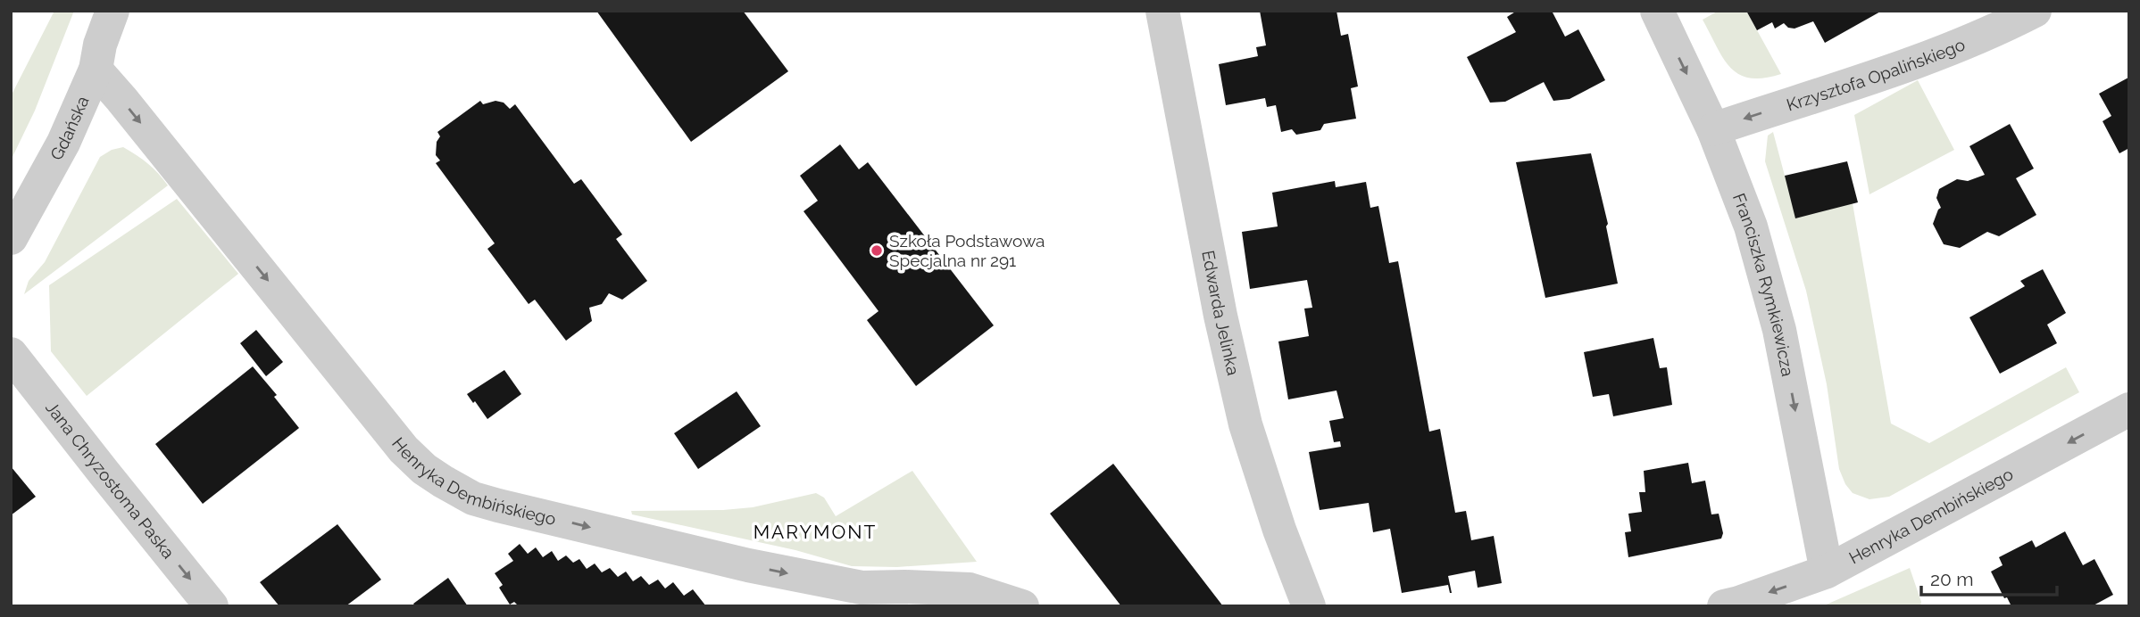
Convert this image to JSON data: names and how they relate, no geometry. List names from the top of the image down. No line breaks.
{"streets":{"street":["Krzysztofa Opalińskiego","Gdańska","Franciszka Rymkiewicza","Edwarda Jelinka","Henryka Dembińskiego","Jana Chryzostoma Paska"]},"crossings":[["Krzysztofa Opalińskiego","Franciszka Rymkiewicza"],["Gdańska","Henryka Dembińskiego"],["Franciszka Rymkiewicza","Henryka Dembińskiego"]],"one_way":["Krzysztofa Opalińskiego","Franciszka Rymkiewicza","Jana Chryzostoma Paska"],"districts":["MARYMONT"],"places":["Szkoła Podstawowa Specjalna nr 291"],"scale_bar":"20 m"}
